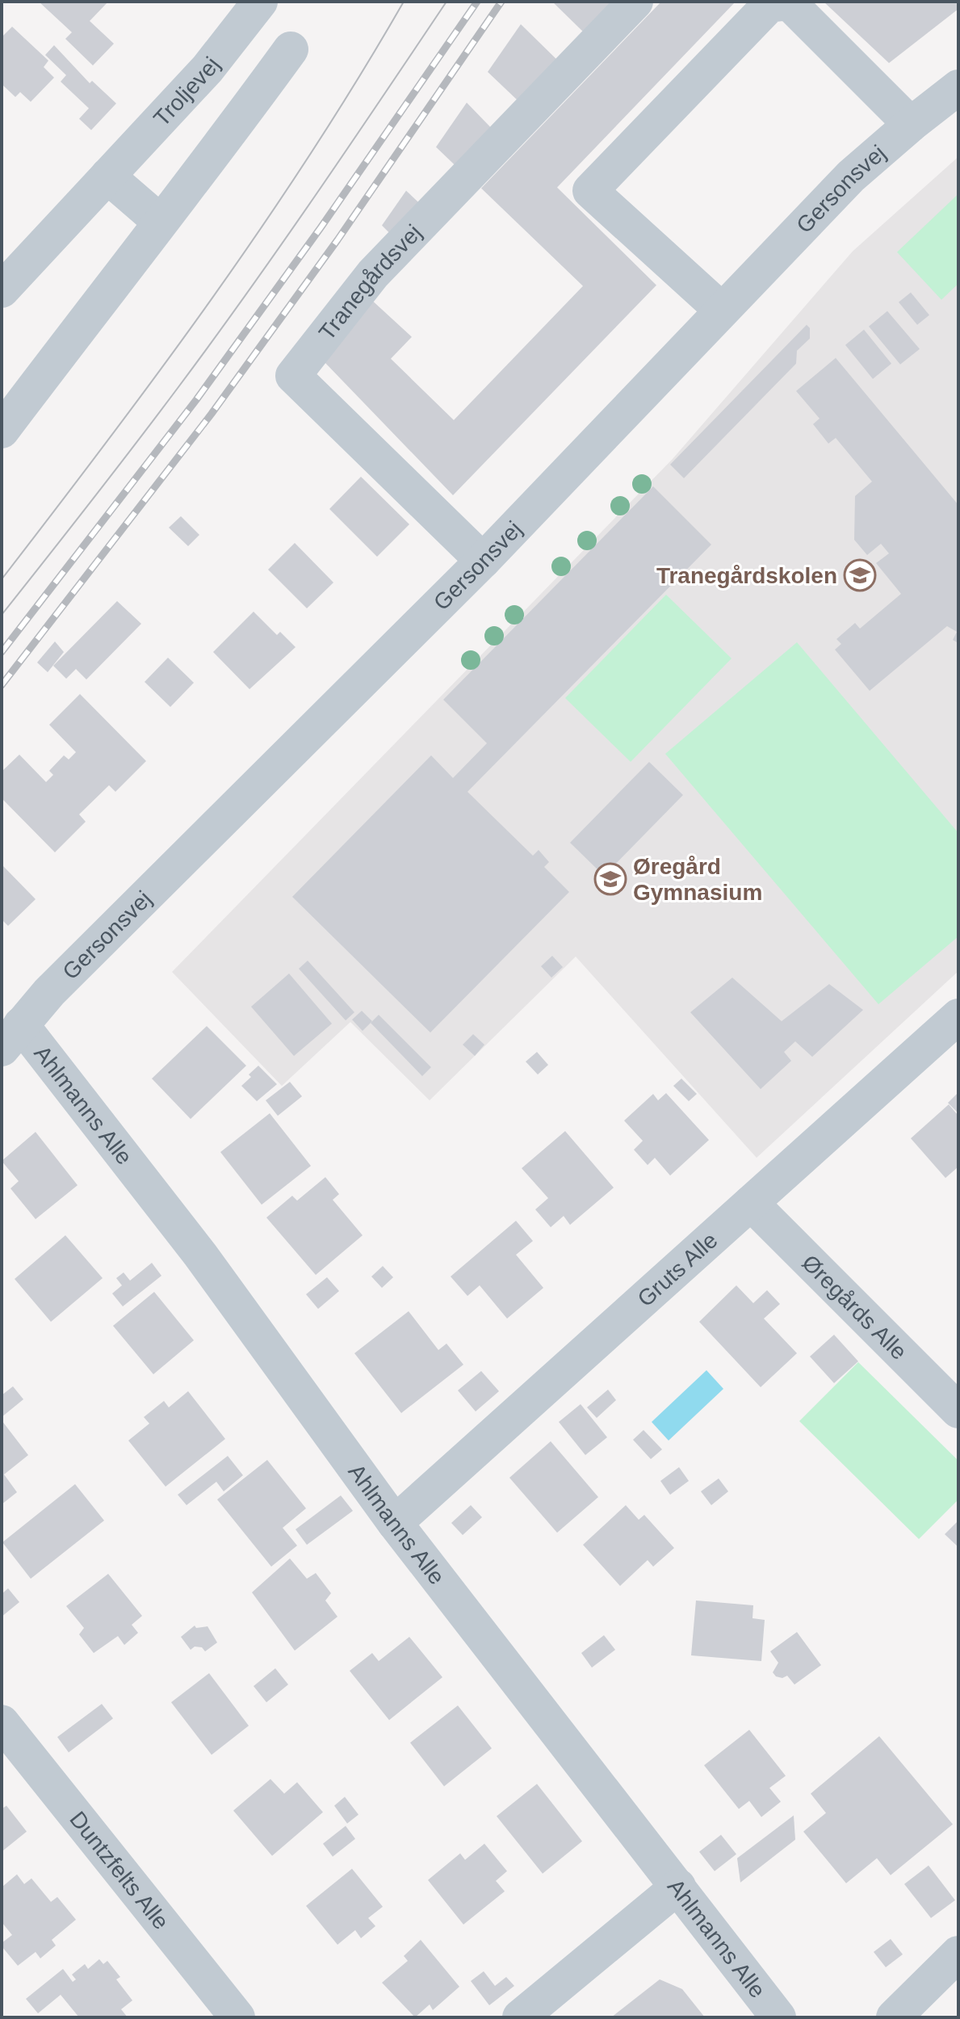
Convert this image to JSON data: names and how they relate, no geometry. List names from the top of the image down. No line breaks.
{"streets":{"street":["Troljevej","Gersonsvej","Tranegårdsvej","Ahlmanns Alle","Gruts Alle","Øregårds Alle","Duntzfelts Alle"]},"crossings":[["Gersonsvej","Tranegårdsvej"],["Gersonsvej","Ahlmanns Alle"],["Ahlmanns Alle","Gruts Alle"],["Gruts Alle","Øregårds Alle"]],"places":{"school or university":["Tranegårdskolen","Øregård Gymnasium"]}}
